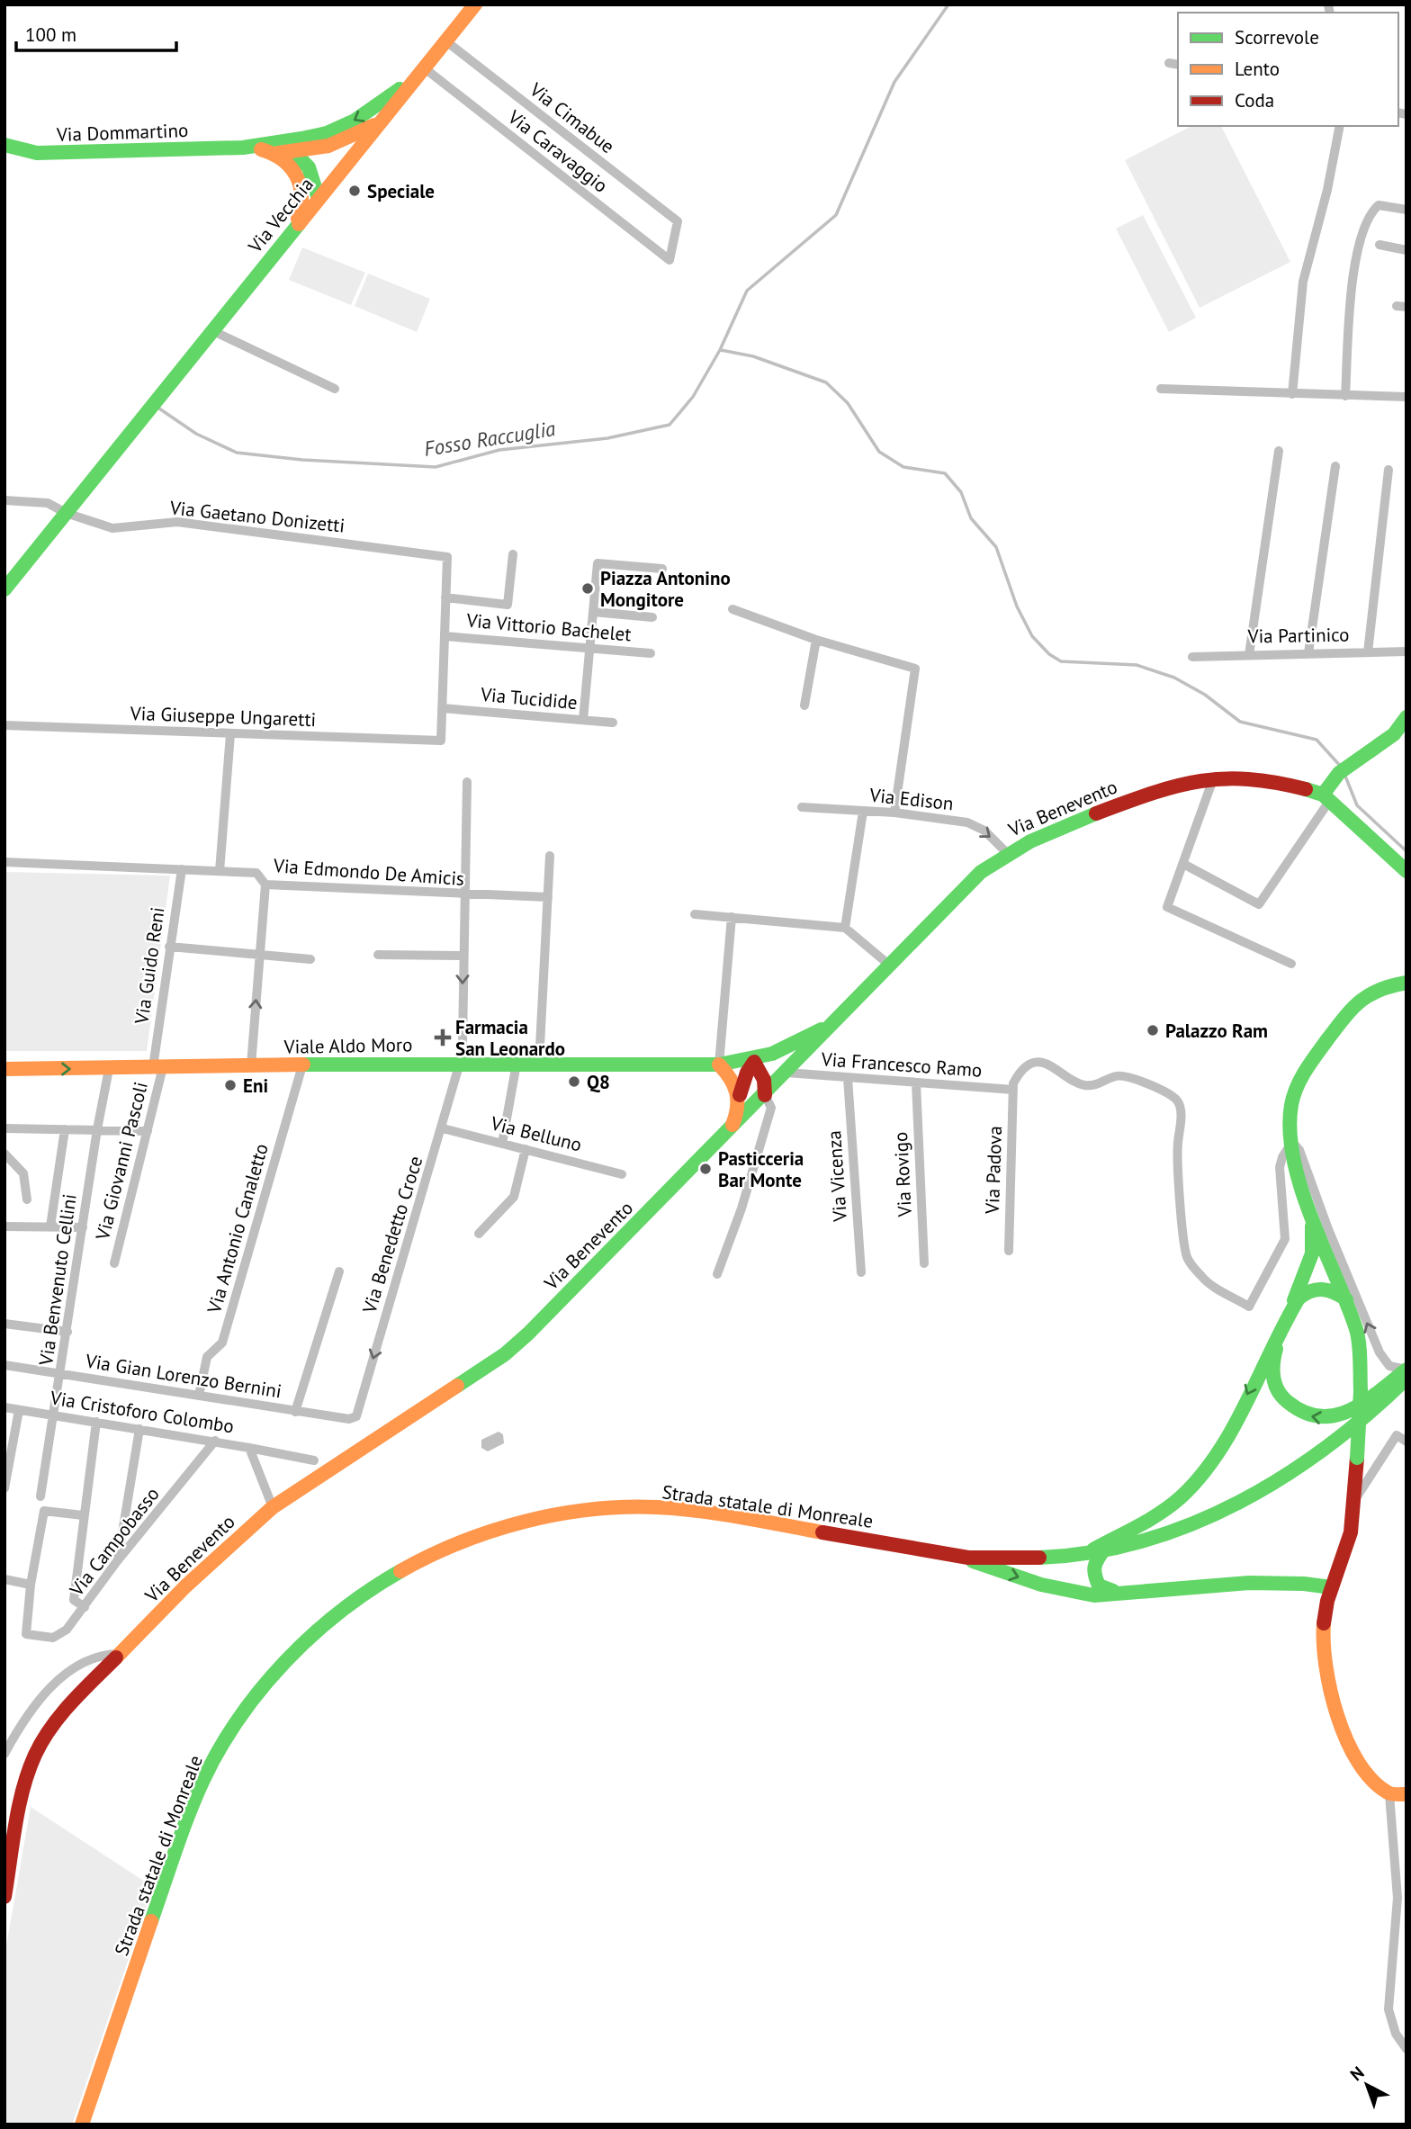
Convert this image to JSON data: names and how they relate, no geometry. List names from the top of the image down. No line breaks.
{"streets":{"main road":["Via Dommartino","Via Vecchia","Via Benevento","Viale Aldo Moro","Strada statale di Monreale"],"street":["Via Cimabue","Via Caravaggio","Via Gaetano Donizetti","Via Vittorio Bachelet","Via Partinico","Via Tucidide","Via Giuseppe Ungaretti","Via Edison","Via Edmondo De Amicis","Via Guido Reni","Via Francesco Ramo","Via Belluno","Via Giovanni Pascoli","Via Padova","Via Rovigo","Via Vicenza","Via Antonio Canaletto","Via Benedetto Croce","Via Benvenuto Cellini","Via Gian Lorenzo Bernini","Via Cristoforo Colombo","Via Campobasso"]},"crossings":[["Via Cimabue","Via Caravaggio"],["Via Cimabue","Via Vecchia"],["Via Caravaggio","Via Vecchia"],["Via Vecchia","Via Gaetano Donizetti"],["Via Tucidide","Via Giuseppe Ungaretti"],["Via Edison","Via Benevento"],["Via Benevento","Viale Aldo Moro"],["Via Benevento","Via Francesco Ramo"],["Via Benevento","Via Cristoforo Colombo"],["Via Edmondo De Amicis","Via Guido Reni"],["Via Edmondo De Amicis","Via Benedetto Croce"],["Via Guido Reni","Viale Aldo Moro"],["Via Guido Reni","Via Giovanni Pascoli"],["Viale Aldo Moro","Via Giovanni Pascoli"],["Viale Aldo Moro","Via Antonio Canaletto"],["Viale Aldo Moro","Via Benedetto Croce"],["Viale Aldo Moro","Via Benvenuto Cellini"],["Via Francesco Ramo","Via Padova"],["Via Francesco Ramo","Via Rovigo"],["Via Francesco Ramo","Via Vicenza"],["Via Belluno","Via Benedetto Croce"],["Via Antonio Canaletto","Via Gian Lorenzo Bernini"],["Via Benedetto Croce","Via Gian Lorenzo Bernini"],["Via Benvenuto Cellini","Via Gian Lorenzo Bernini"],["Via Benvenuto Cellini","Via Cristoforo Colombo"],["Via Cristoforo Colombo","Via Campobasso"]],"one_way":["Via Edison"],"water":["Fosso Raccuglia"],"places":{"other":["Speciale","Piazza Antonino Mongitore","Palazzo Ram","Q8","Eni","Pasticceria Bar Monte"],"health":["Farmacia San Leonardo"]},"legend":["Scorrevole","Lento","Coda"],"scale_bar":"100 m","north":"top left"}
